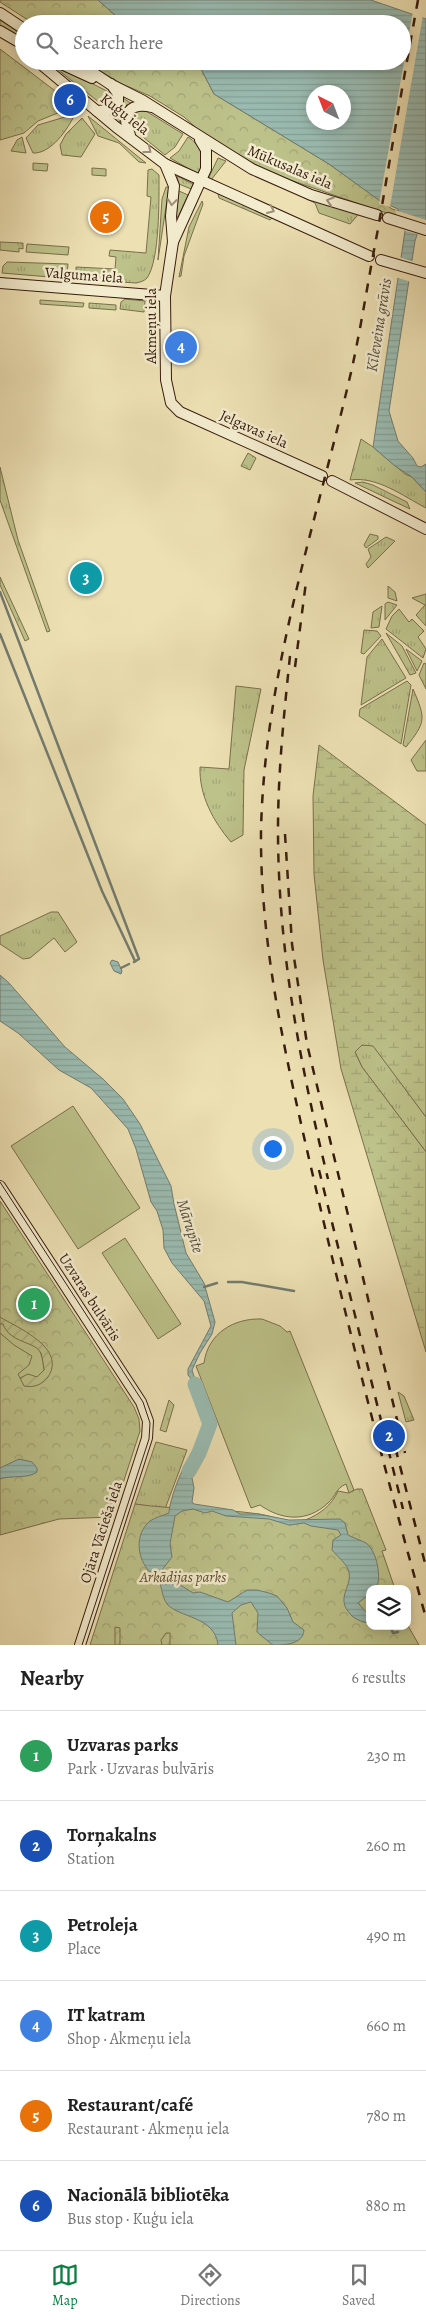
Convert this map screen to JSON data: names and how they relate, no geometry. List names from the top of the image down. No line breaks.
{"streets":{"main road":["Kuģu iela","Mūkusalas iela","Valguma iela","Akmeņu iela","Jelgavas iela","Uzvaras bulvāris","Ojāra Vācieša iela"]},"crossings":[["Kuģu iela","Mūkusalas iela"],["Kuģu iela","Akmeņu iela"],["Mūkusalas iela","Akmeņu iela"],["Valguma iela","Akmeņu iela"],["Akmeņu iela","Jelgavas iela"],["Uzvaras bulvāris","Ojāra Vācieša iela"]],"water":["Kīleveina grāvis","Mārupīte"],"parks":["Arkādijas parks"],"north":"top left","page":{"search":"Search here","pins":["6","5","4","3","1","2"],"heading":["Nearby","6 results"],"list":[{"mark":"1","name":"Uzvaras parks","note":"Park · Uzvaras bulvāris","value":"230 m"},{"mark":"2","name":"Torņakalns","note":"Station","value":"260 m"},{"mark":"3","name":"Petroleja","note":"Place","value":"490 m"},{"mark":"4","name":"IT katram","note":"Shop · Akmeņu iela","value":"660 m"},{"mark":"5","name":"Restaurant/café","note":"Restaurant · Akmeņu iela","value":"780 m"},{"mark":"6","name":"Nacionālā bibliotēka","note":"Bus stop · Kuģu iela","value":"880 m"}],"nav":["Map","Directions","Saved"]}}
